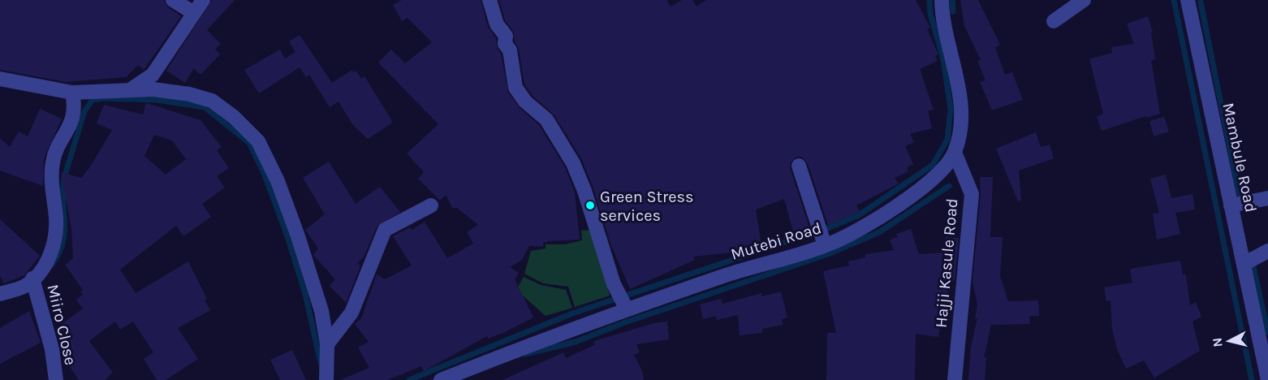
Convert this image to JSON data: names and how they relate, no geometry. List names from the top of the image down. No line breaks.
{"streets":{"street":["Mambule Road","Mutebi Road","Hajji Kasule Road","Miiro Close"]},"crossings":[["Mutebi Road","Hajji Kasule Road"]],"places":["Green Stress services"],"north":"left"}
